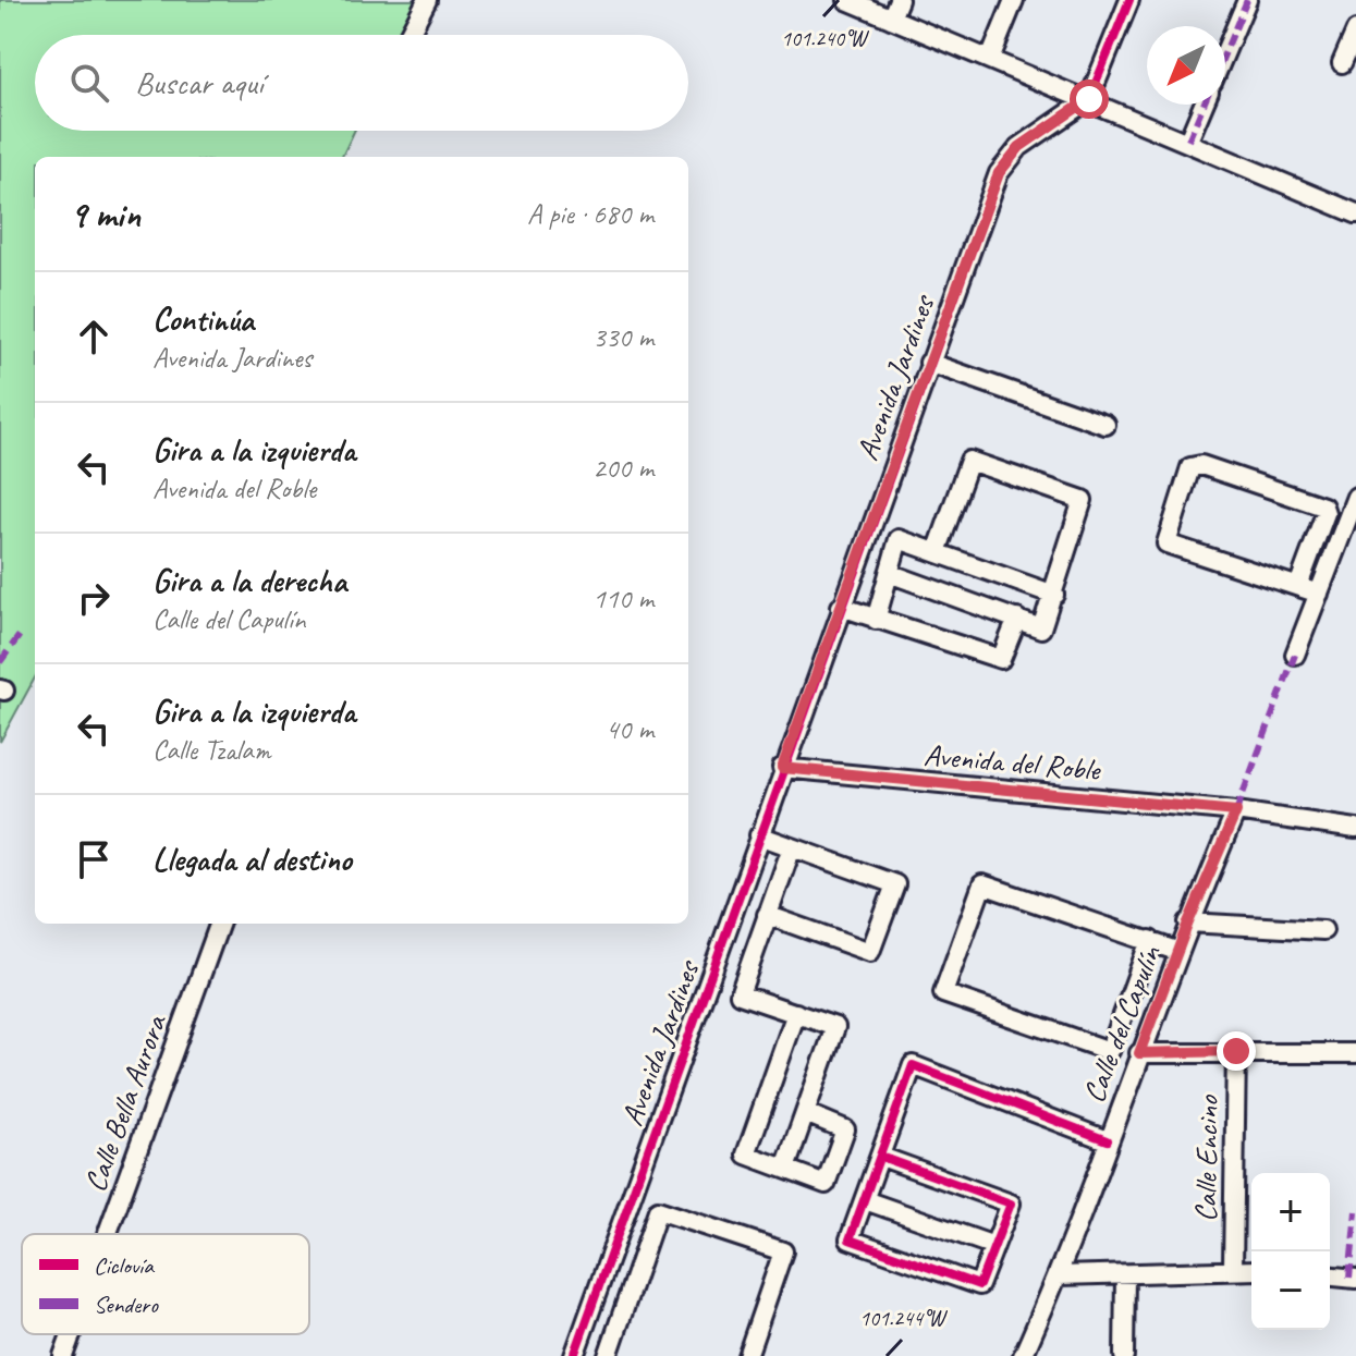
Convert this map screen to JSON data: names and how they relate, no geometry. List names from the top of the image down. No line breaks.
{"streets":{"street":["Avenida Jardines","Avenida del Roble","Calle del Capulín","Calle Bella Aurora","Calle Encino"]},"crossings":[["Avenida Jardines","Avenida del Roble"],["Avenida del Roble","Calle del Capulín"]],"legend":["Ciclovía","Sendero"],"north":"bottom left","page":{"search":"Buscar aquí","heading":["9 min","A pie · 680 m"],"list":[["Continúa","Avenida Jardines","330 m"],["Gira a la izquierda","Avenida del Roble","200 m"],["Gira a la derecha","Calle del Capulín","110 m"],["Gira a la izquierda","Calle Tzalam","40 m"],"Llegada al destino"],"map_buttons":["+","−"]},"coordinates":["101.240°W","101.244°W"]}
